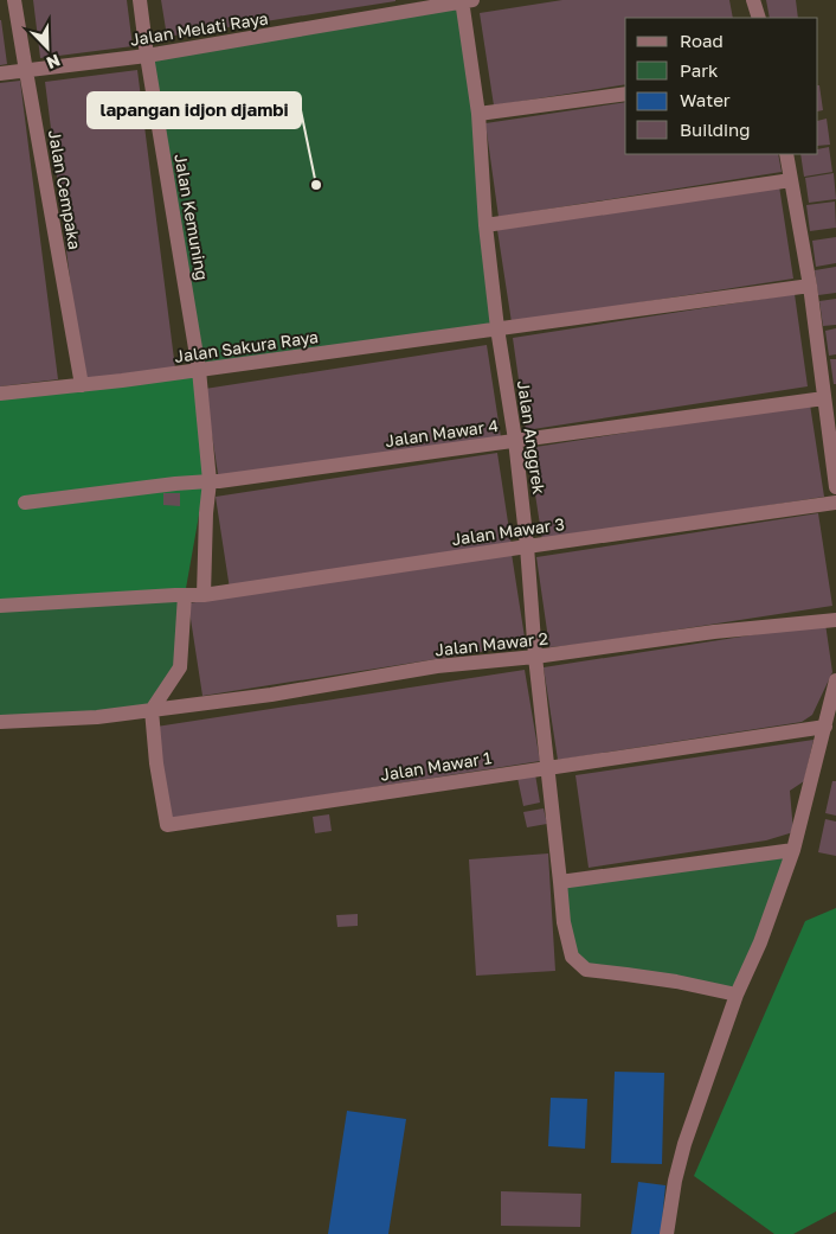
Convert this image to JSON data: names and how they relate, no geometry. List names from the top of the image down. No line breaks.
{"streets":{"street":["Jalan Melati Raya","Jalan Cempaka","Jalan Kemuning","Jalan Sakura Raya","Jalan Mawar 4","Jalan Anggrek","Jalan Mawar 3","Jalan Mawar 2","Jalan Mawar 1"]},"crossings":[["Jalan Melati Raya","Jalan Cempaka"],["Jalan Melati Raya","Jalan Kemuning"],["Jalan Melati Raya","Jalan Anggrek"],["Jalan Cempaka","Jalan Sakura Raya"],["Jalan Kemuning","Jalan Sakura Raya"],["Jalan Sakura Raya","Jalan Anggrek"],["Jalan Mawar 4","Jalan Anggrek"],["Jalan Anggrek","Jalan Mawar 3"],["Jalan Anggrek","Jalan Mawar 2"],["Jalan Anggrek","Jalan Mawar 1"],["Jalan Mawar 2","Jalan Mawar 1"]],"places":["lapangan idjon djambi"],"legend":["Road","Park","Water","Building"],"north":"bottom right"}
